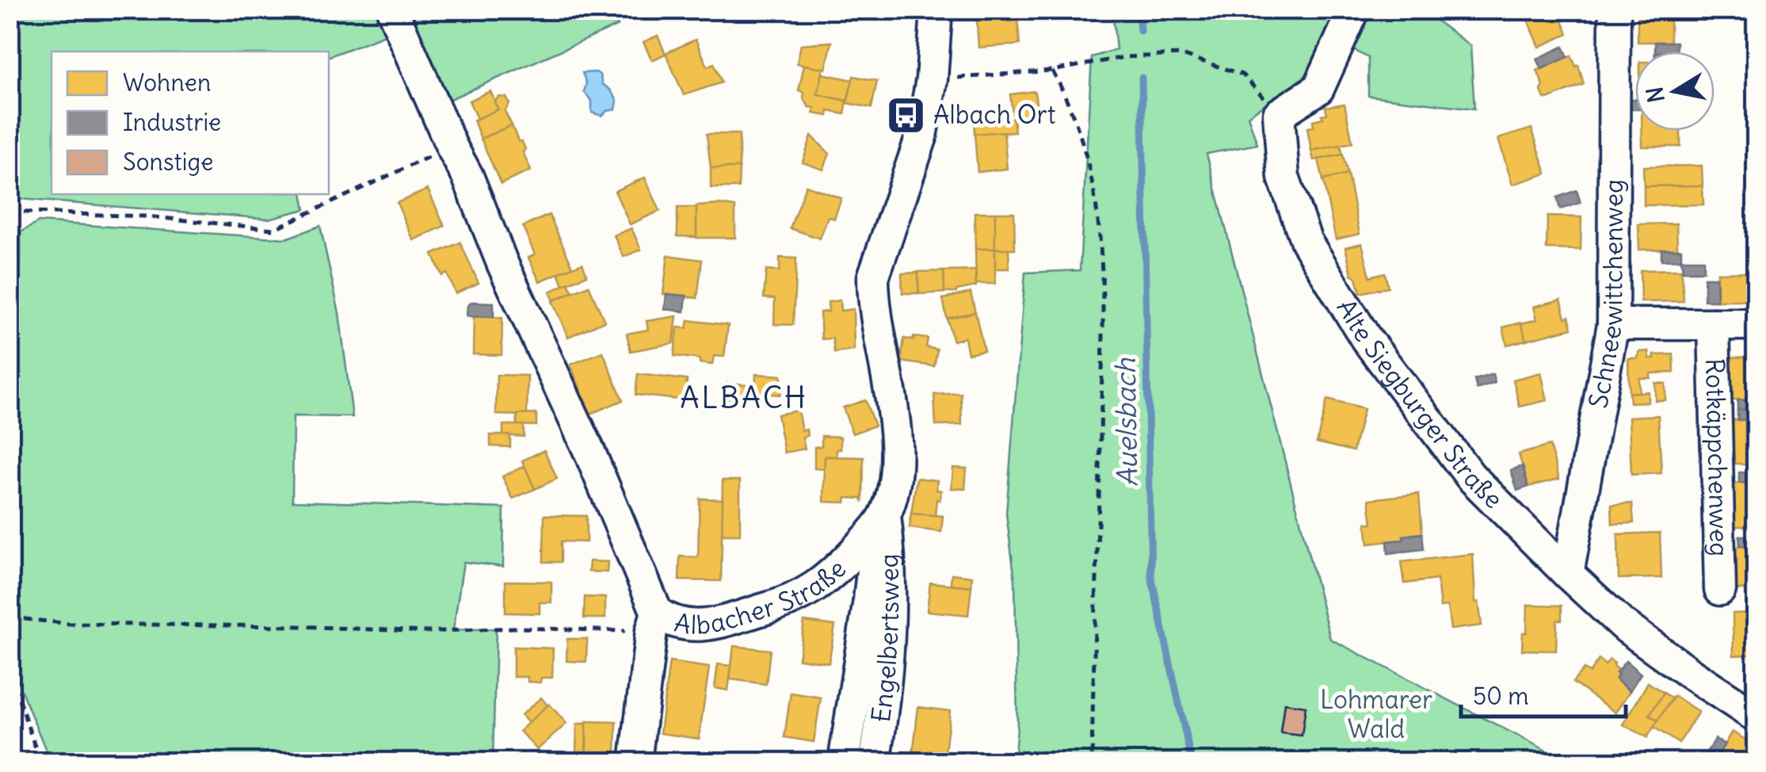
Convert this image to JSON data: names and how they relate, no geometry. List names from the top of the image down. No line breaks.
{"streets":{"street":["Schneewittchenweg","Alte Siegburger Straße","Rotkäppchenweg","Albacher Straße","Engelbertsweg"]},"crossings":[["Schneewittchenweg","Alte Siegburger Straße"],["Schneewittchenweg","Rotkäppchenweg"],["Albacher Straße","Engelbertsweg"]],"districts":["ALBACH"],"water":["Auelsbach"],"parks":["Lohmarer Wald"],"places":{"bus stop":["Albach Ort"]},"legend":["Wohnen","Industrie","Sonstige"],"scale_bar":"50 m","north":"left"}
